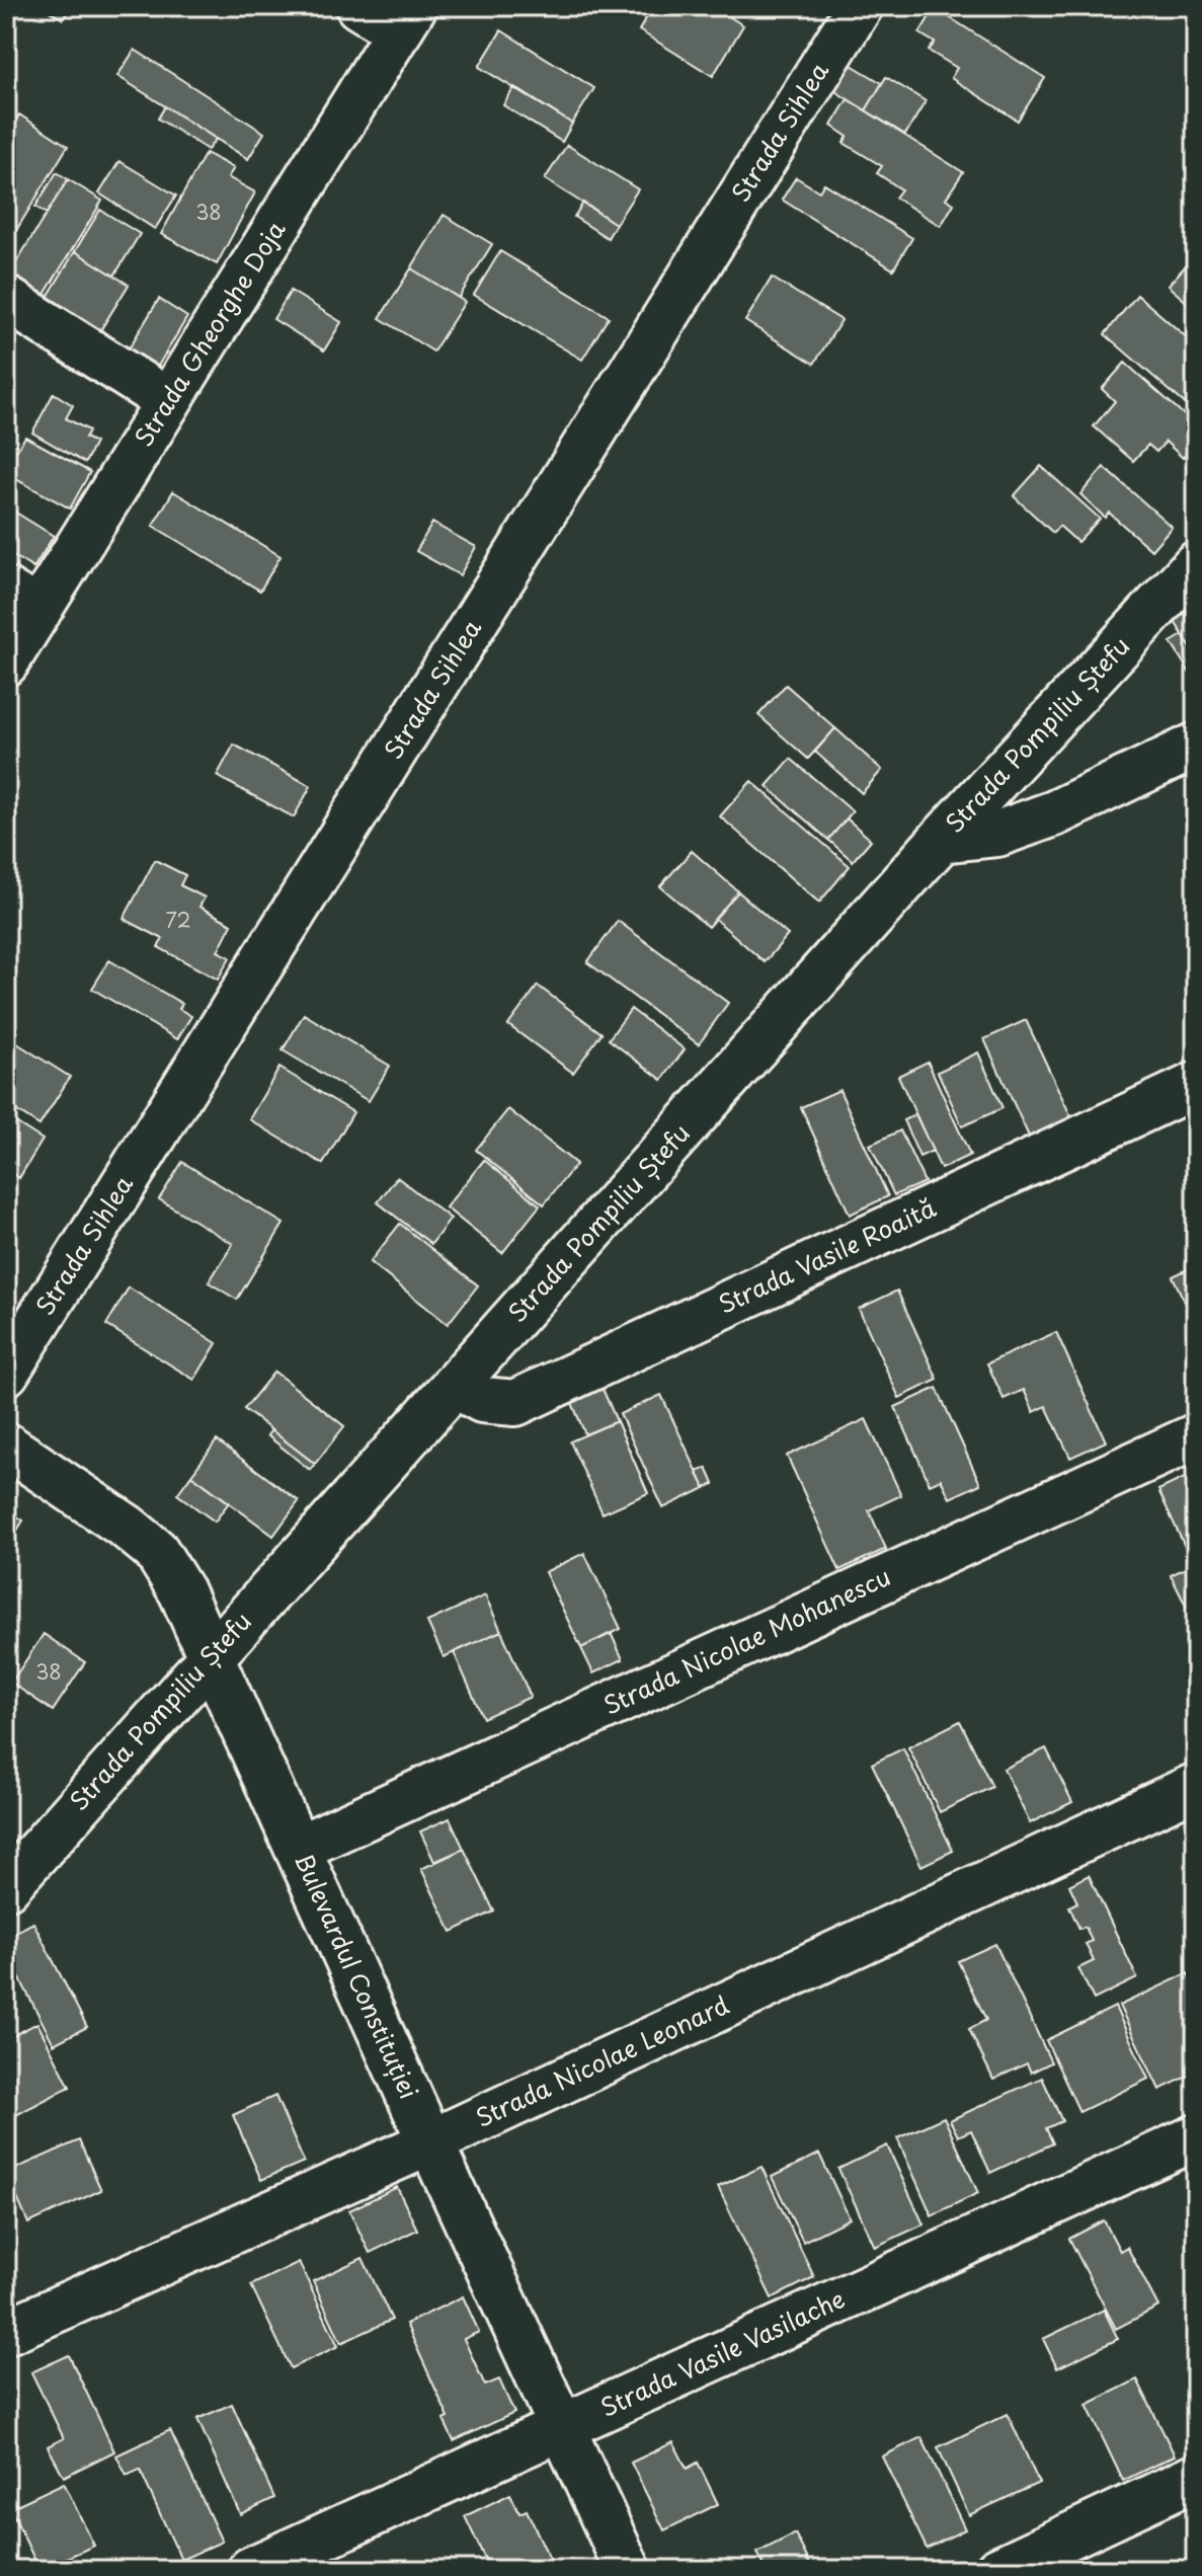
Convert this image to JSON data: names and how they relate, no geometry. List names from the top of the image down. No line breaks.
{"streets":{"street":["Strada Sihlea","Strada Gheorghe Doja","Strada Pompiliu Ștefu","Strada Vasile Roaită","Strada Nicolae Mohanescu","Bulevardul Constituției","Strada Nicolae Leonard","Strada Vasile Vasilache"]},"crossings":[["Strada Pompiliu Ștefu","Strada Vasile Roaită"],["Strada Pompiliu Ștefu","Bulevardul Constituției"],["Strada Nicolae Mohanescu","Bulevardul Constituției"],["Bulevardul Constituției","Strada Nicolae Leonard"],["Bulevardul Constituției","Strada Vasile Vasilache"]],"house_numbers":["38","72","38"]}
